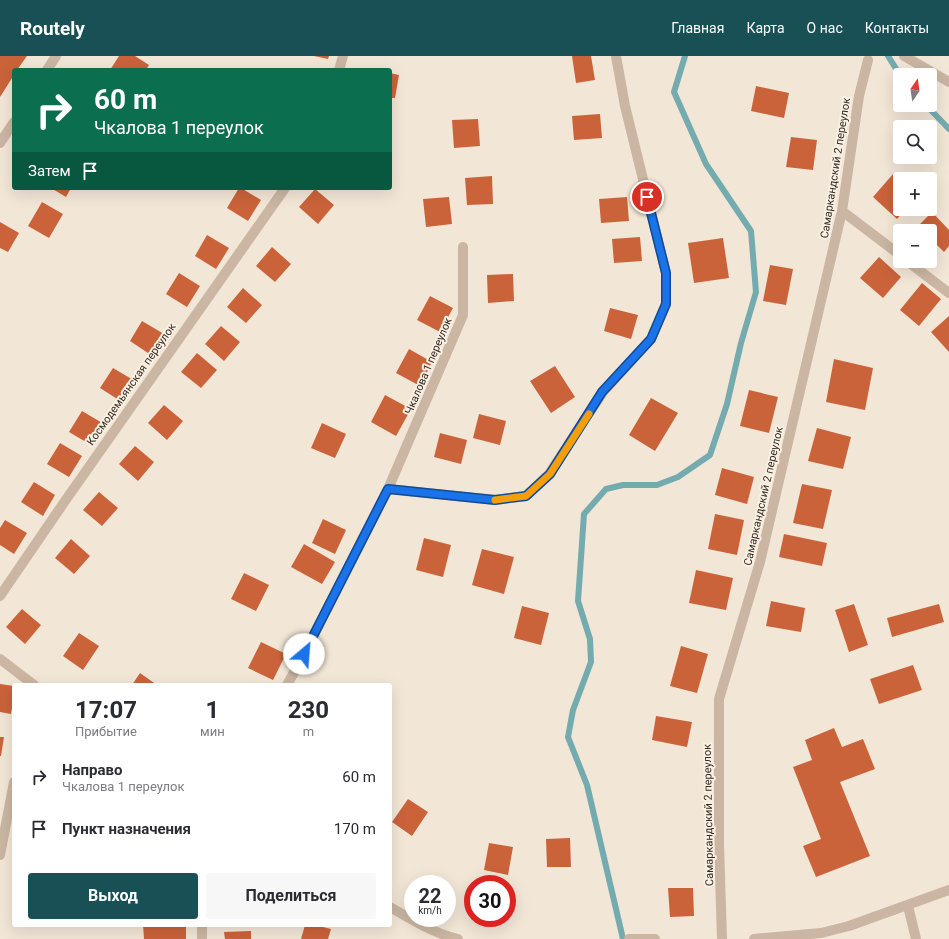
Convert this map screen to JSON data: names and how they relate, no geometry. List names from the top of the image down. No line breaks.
{"streets":{"street":["Самаркандский 2 переулок","Чкалова 1 переулок","Космодемьянская переулок"]},"north":"top","page":{"header":"Routely","nav":["Главная","Карта","О нас","Контакты"],"map_buttons":["+","−"],"turn":["60 m","Чкалова 1 переулок"],"then":"Затем","eta":["17:07","Прибытие","1","мин","230","m"],"list":[{"name":"Направо","note":"Чкалова 1 переулок","value":"60 m"},{"name":"Пункт назначения","value":"170 m"}],"buttons":["Выход","Поделиться"],"speed":"22 km/h","limit":"30"}}
